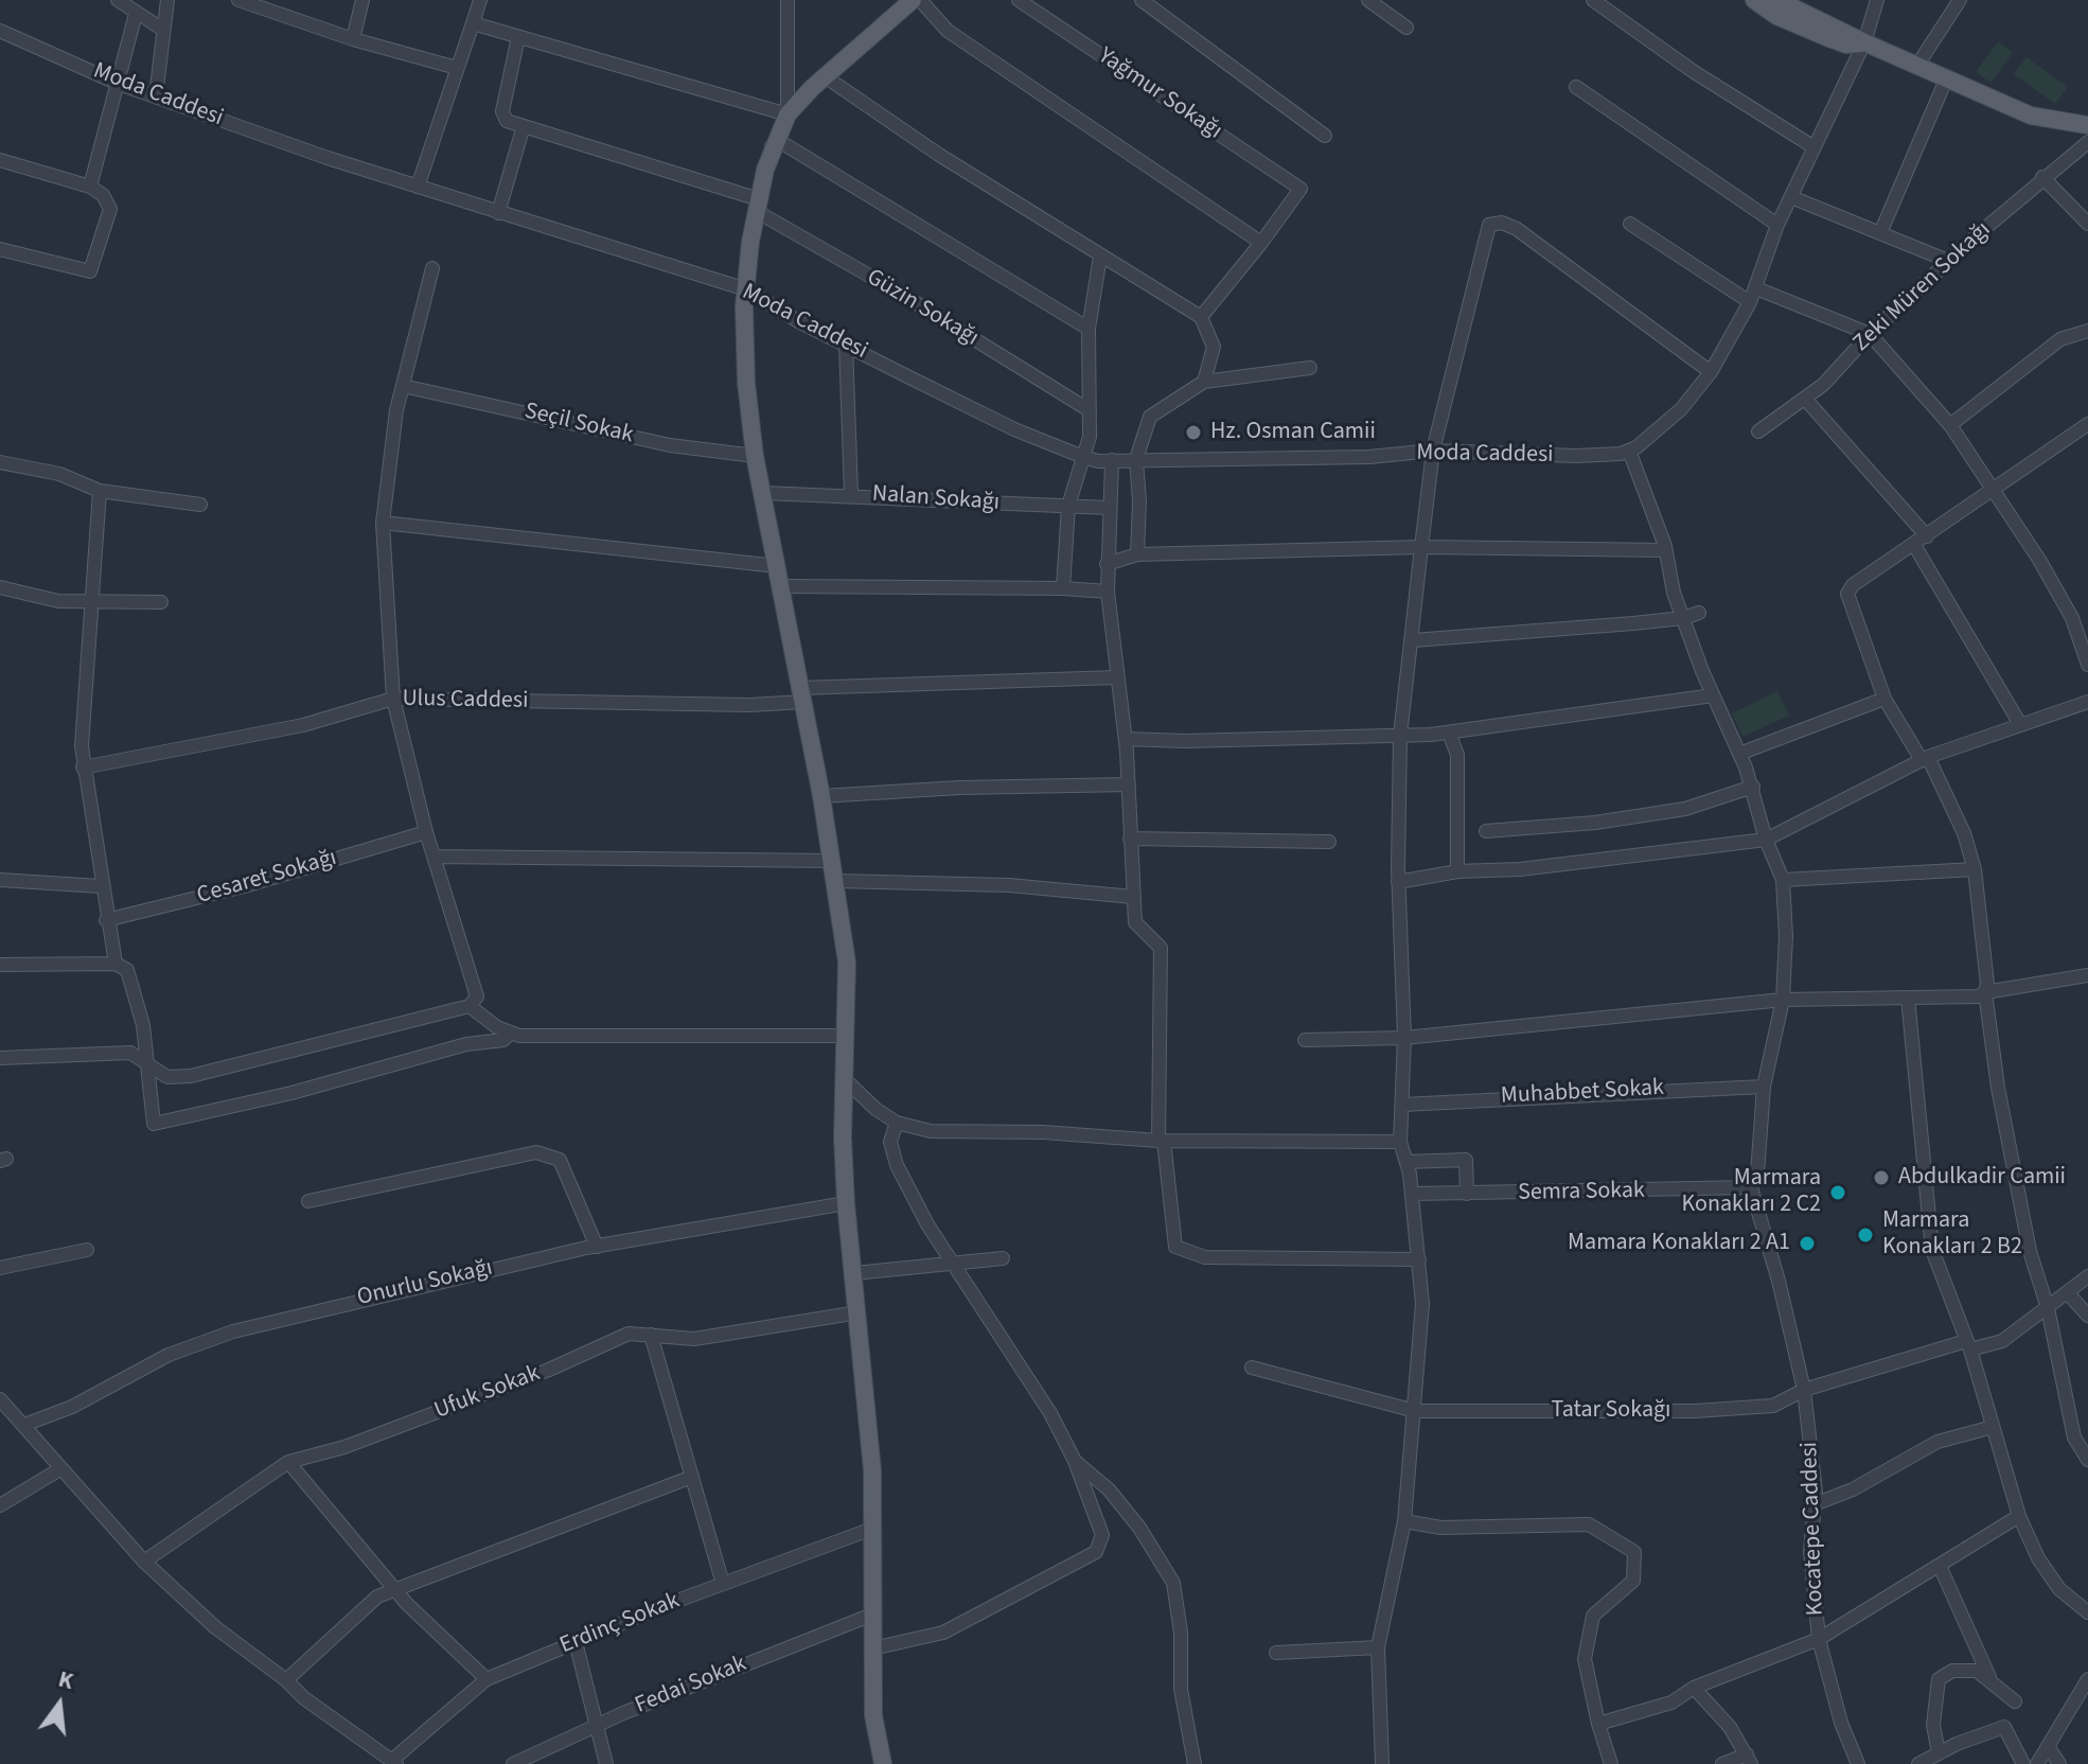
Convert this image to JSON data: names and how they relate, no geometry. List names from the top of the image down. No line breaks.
{"streets":{"street":["Yağmur Sokağı","Moda Caddesi","Zeki Müren Sokağı","Güzin Sokağı","Seçil Sokak","Nalan Sokağı","Ulus Caddesi","Cesaret Sokağı","Muhabbet Sokak","Semra Sokak","Onurlu Sokağı","Ufuk Sokak","Tatar Sokağı","Kocatepe Caddesi","Erdinç Sokak","Fedai Sokak"]},"crossings":[["Semra Sokak","Kocatepe Caddesi"],["Tatar Sokağı","Kocatepe Caddesi"]],"places":["Hz. Osman Camii","Abdulkadir Camii","Marmara Konakları 2 C2","Marmara Konakları 2 B2","Mamara Konakları 2 A1"],"north":"top"}
